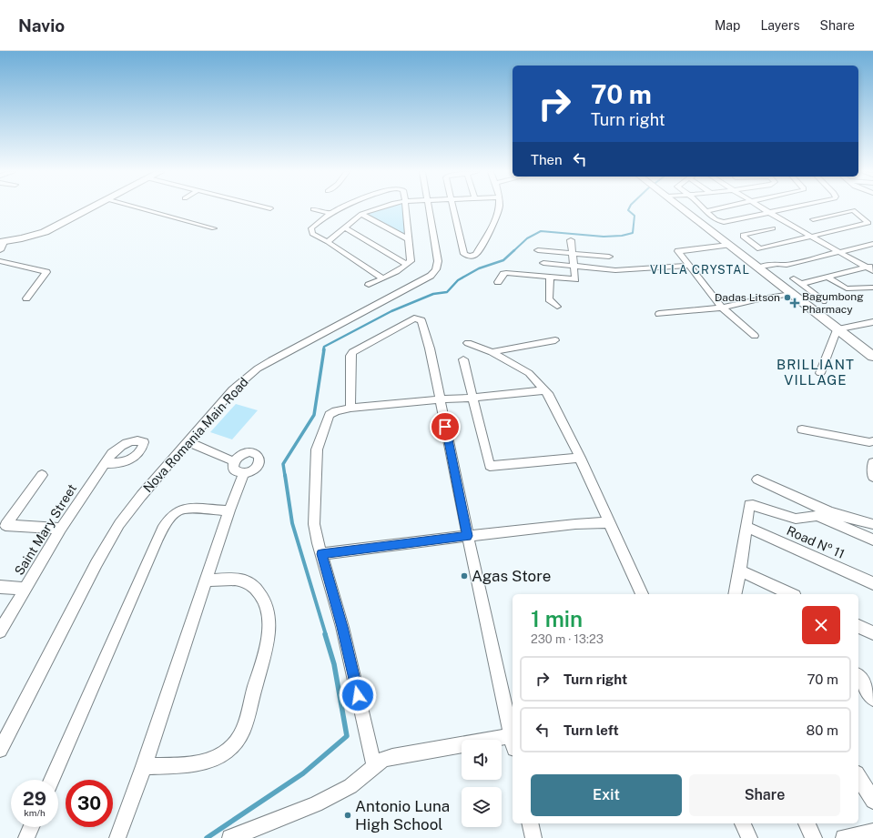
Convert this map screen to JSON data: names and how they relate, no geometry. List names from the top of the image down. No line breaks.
{"streets":{"street":["Nova Romania Main Road","Saint Mary Street","Road № 11"]},"districts":["VILLA CRYSTAL","BRILLIANT VILLAGE"],"places":{"other":["Dadas Litson","Agas Store","Antonio Luna High School"],"health":["Bagumbong Pharmacy"]},"page":{"header":"Navio","nav":["Map","Layers","Share"],"turn":["70 m","Turn right"],"then":"Then","heading":["1 min","230 m · 13:23"],"list":[{"name":"Turn right","value":"70 m"},{"name":"Turn left","value":"80 m"}],"buttons":["Exit","Share"],"speed":"29 km/h","limit":"30"}}
